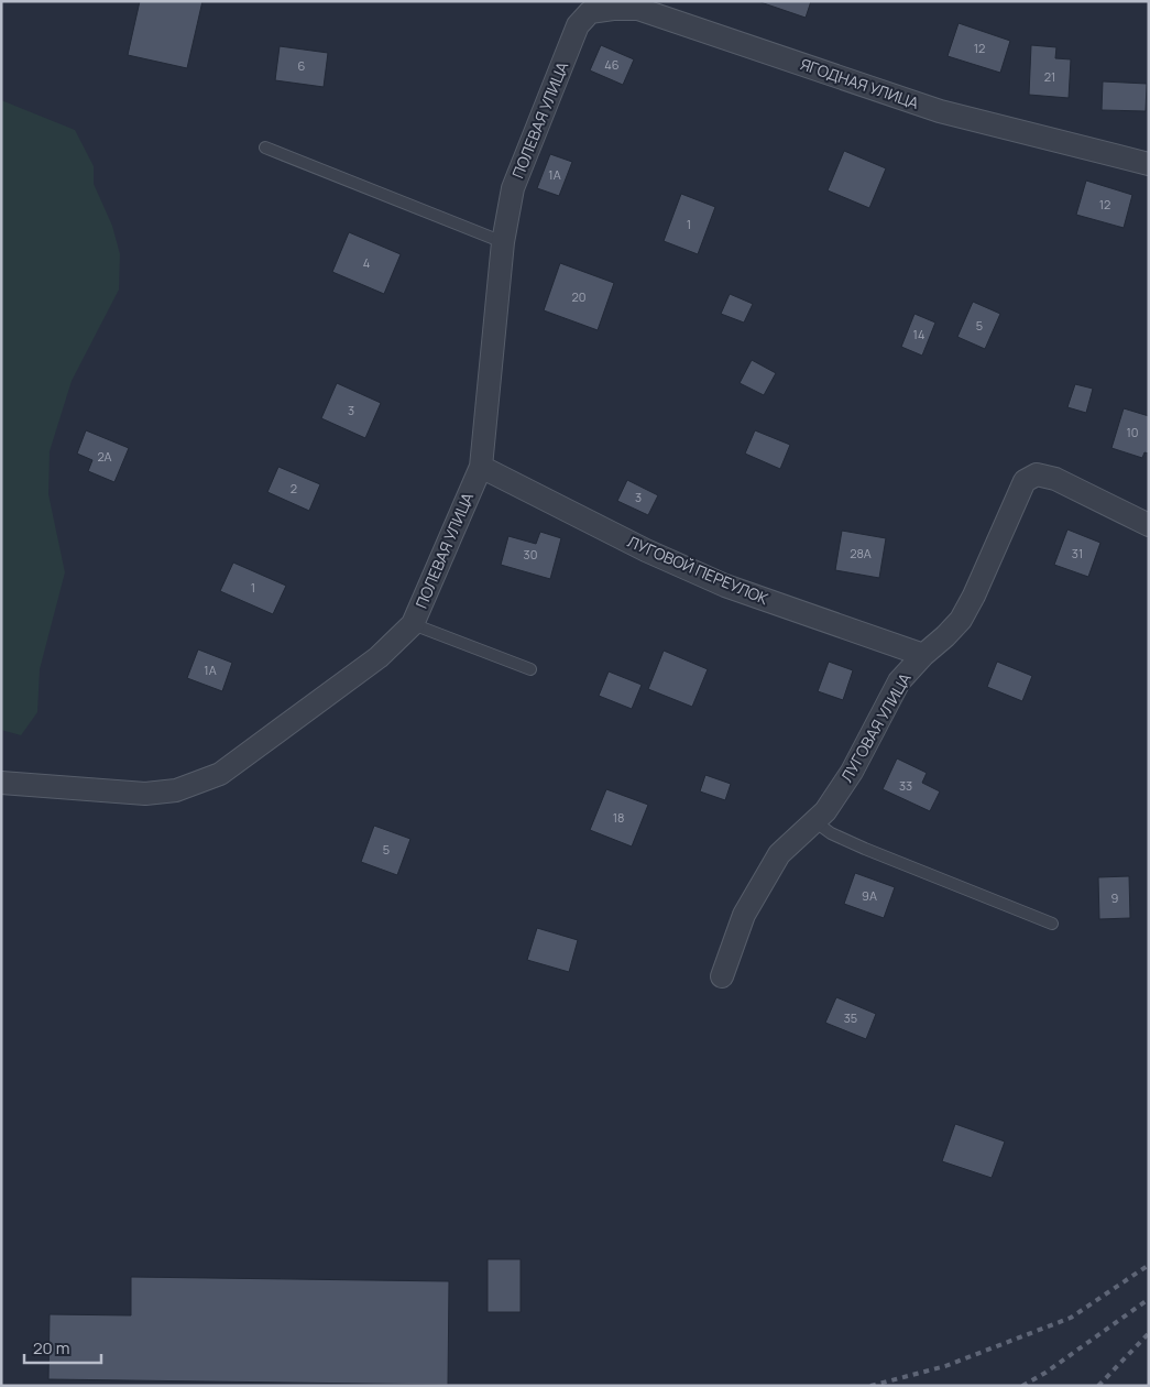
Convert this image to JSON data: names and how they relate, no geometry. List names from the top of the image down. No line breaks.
{"streets":{"street":["ЯГОДНАЯ УЛИЦА","ПОЛЕВАЯ УЛИЦА","ЛУГОВОЙ ПЕРЕУЛОК","ЛУГОВАЯ УЛИЦА"]},"crossings":[["ЯГОДНАЯ УЛИЦА","ПОЛЕВАЯ УЛИЦА"],["ПОЛЕВАЯ УЛИЦА","ЛУГОВОЙ ПЕРЕУЛОК"],["ЛУГОВОЙ ПЕРЕУЛОК","ЛУГОВАЯ УЛИЦА"]],"house_numbers":["12","46","6","21","1А","12","1","4","20","5","14","3","10","2А","2","3","28А","31","30","1","1А","33","18","5","9А","9","35"],"scale_bar":"20 m"}
